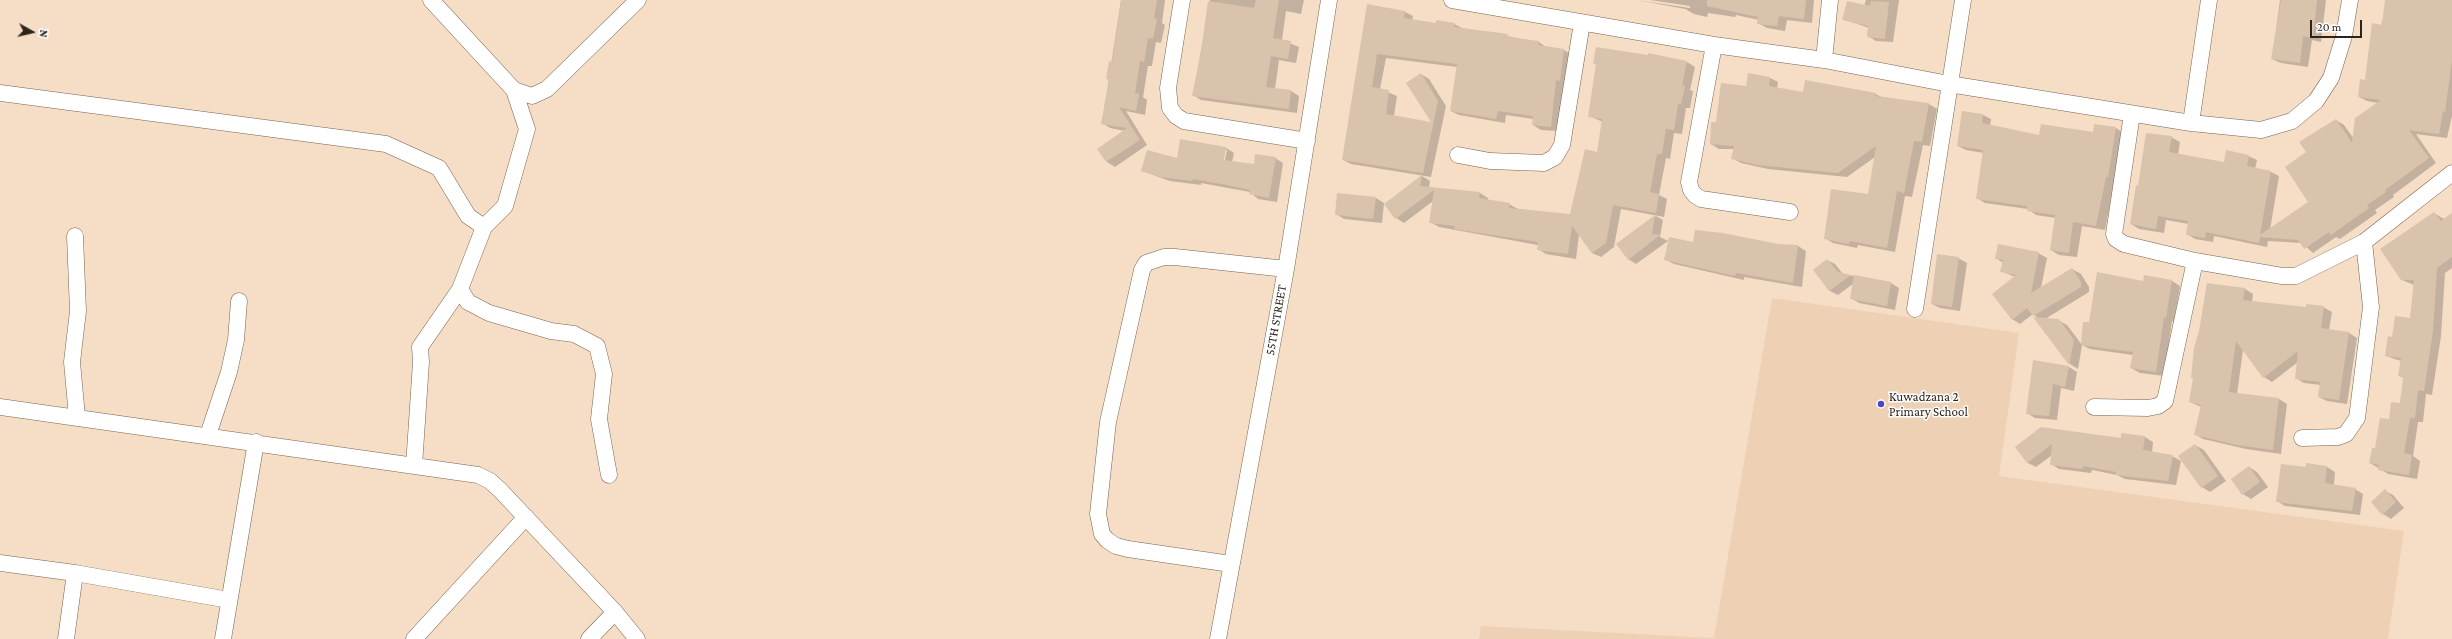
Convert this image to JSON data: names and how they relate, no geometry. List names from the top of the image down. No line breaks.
{"streets":{"street":["55TH STREET"]},"places":["Kuwadzana 2 Primary School"],"scale_bar":"20 m","north":"right"}
